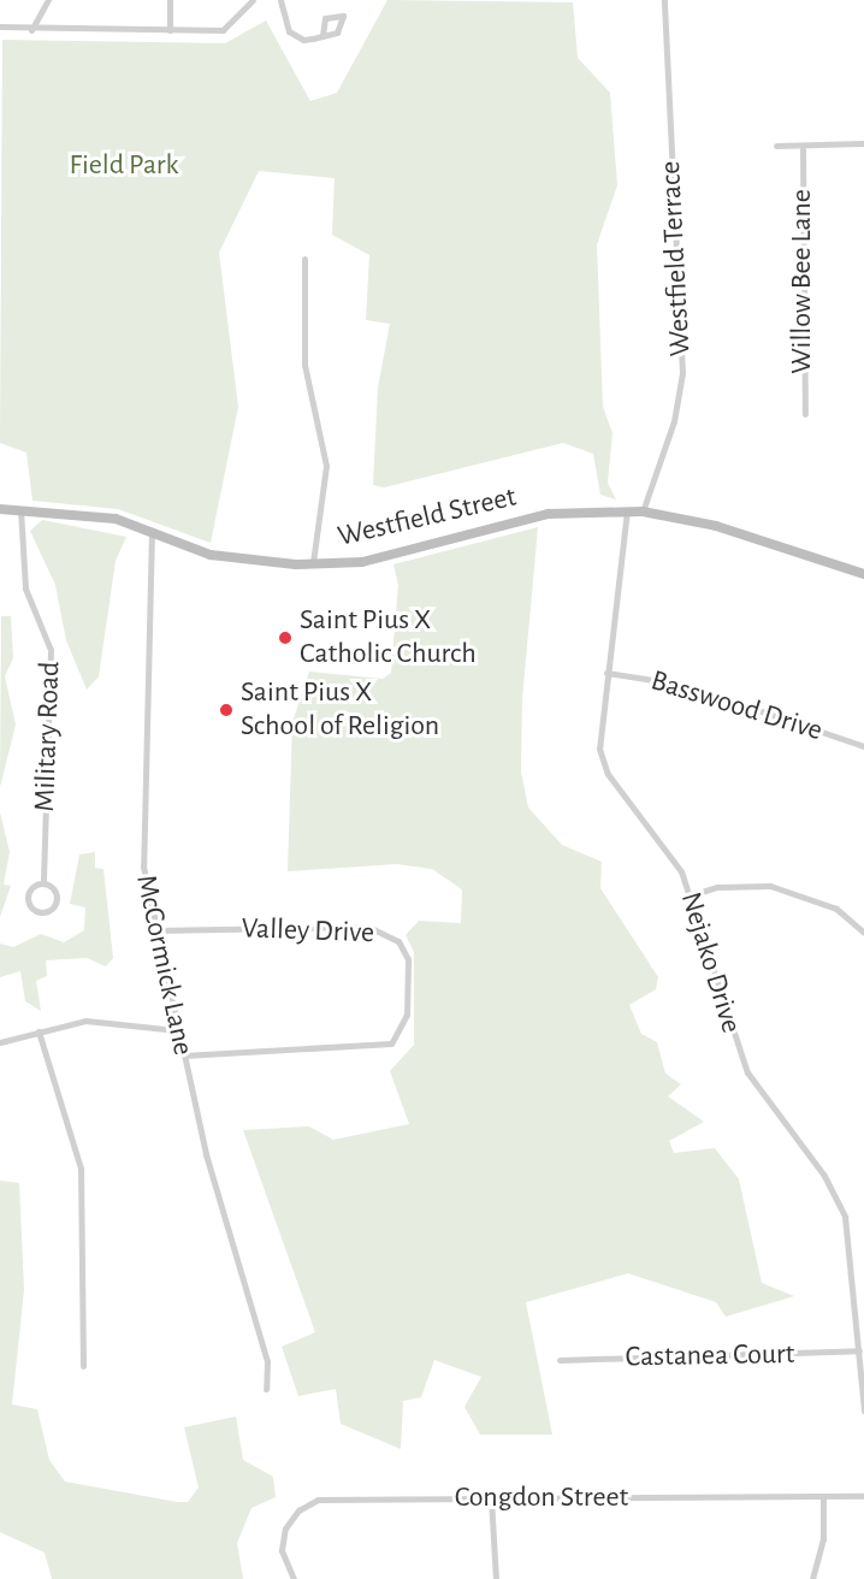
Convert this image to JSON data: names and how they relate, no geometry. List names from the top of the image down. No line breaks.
{"streets":{"main road":["Westfield Street"],"street":["Westfield Terrace","Willow Bee Lane","Basswood Drive","Military Road","Valley Drive","Nejako Drive","McCormick Lane","Castanea Court","Congdon Street"]},"crossings":[["Westfield Terrace","Westfield Street"],["Westfield Street","Military Road"],["Westfield Street","Nejako Drive"],["Westfield Street","McCormick Lane"],["Basswood Drive","Nejako Drive"],["Valley Drive","McCormick Lane"],["Nejako Drive","Castanea Court"]],"parks":["Field Park"],"places":["Saint Pius X Catholic Church","Saint Pius X School of Religion"]}
